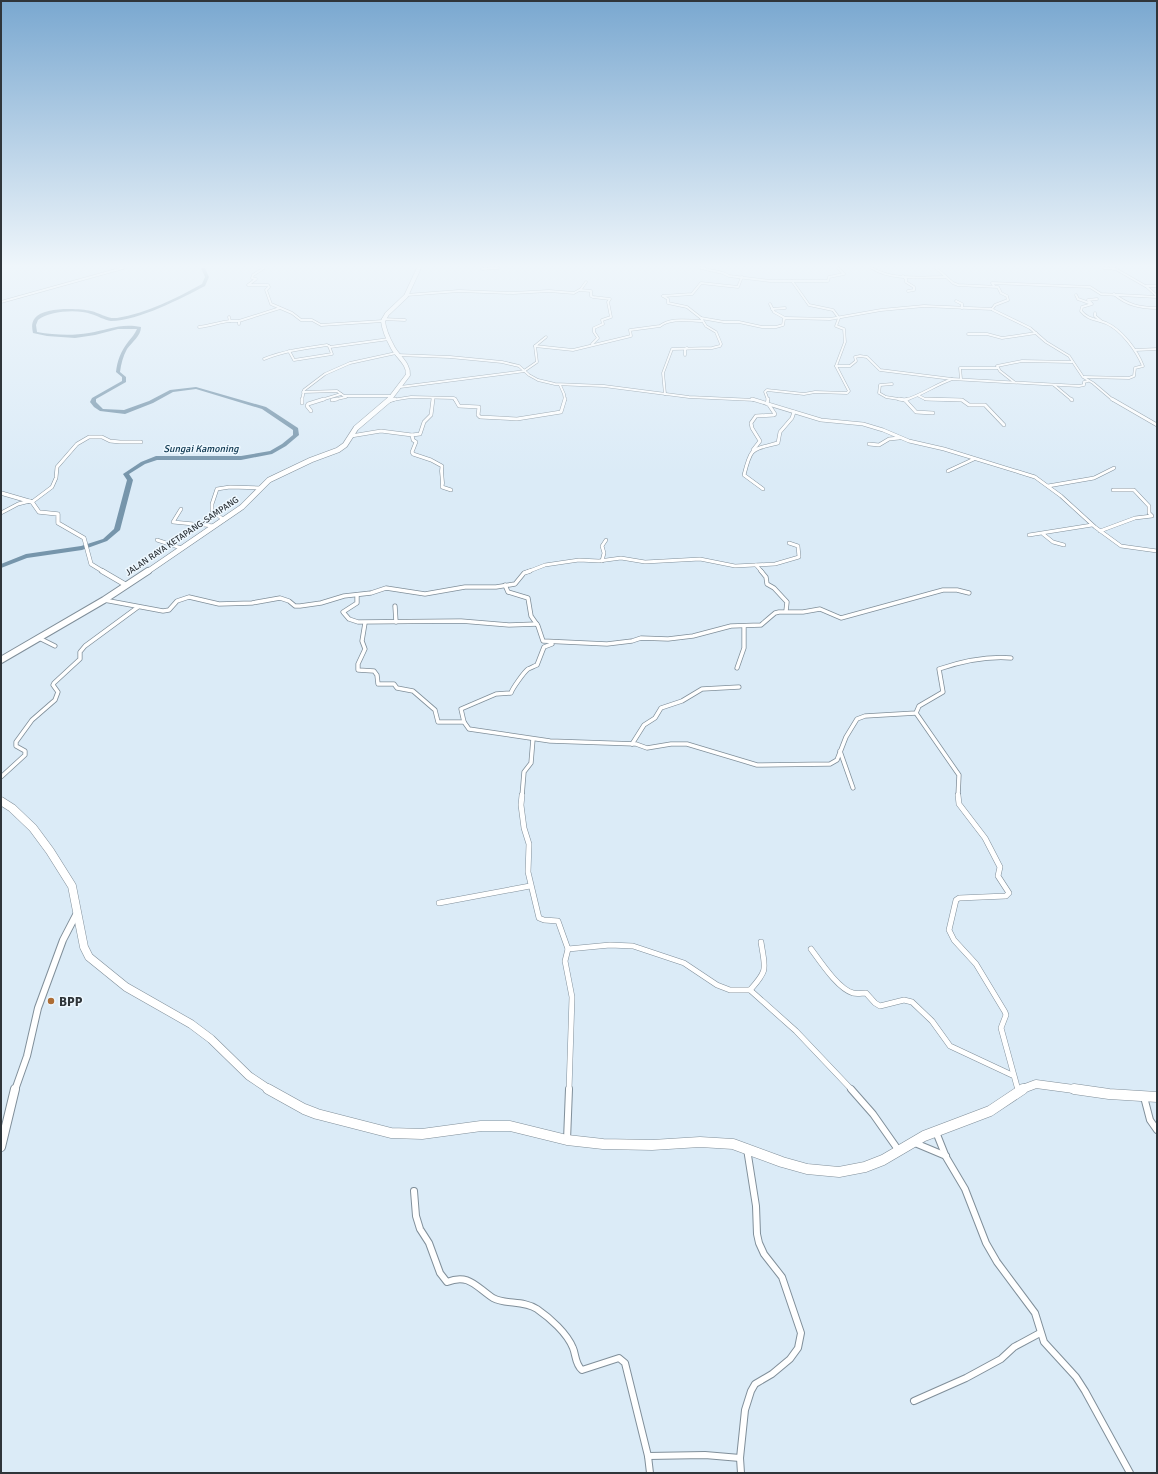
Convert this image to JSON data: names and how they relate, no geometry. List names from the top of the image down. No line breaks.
{"streets":{"main road":["JALAN RAYA KETAPANG-SAMPANG"]},"water":["Sungai Kamoning"],"places":["BPP"]}
